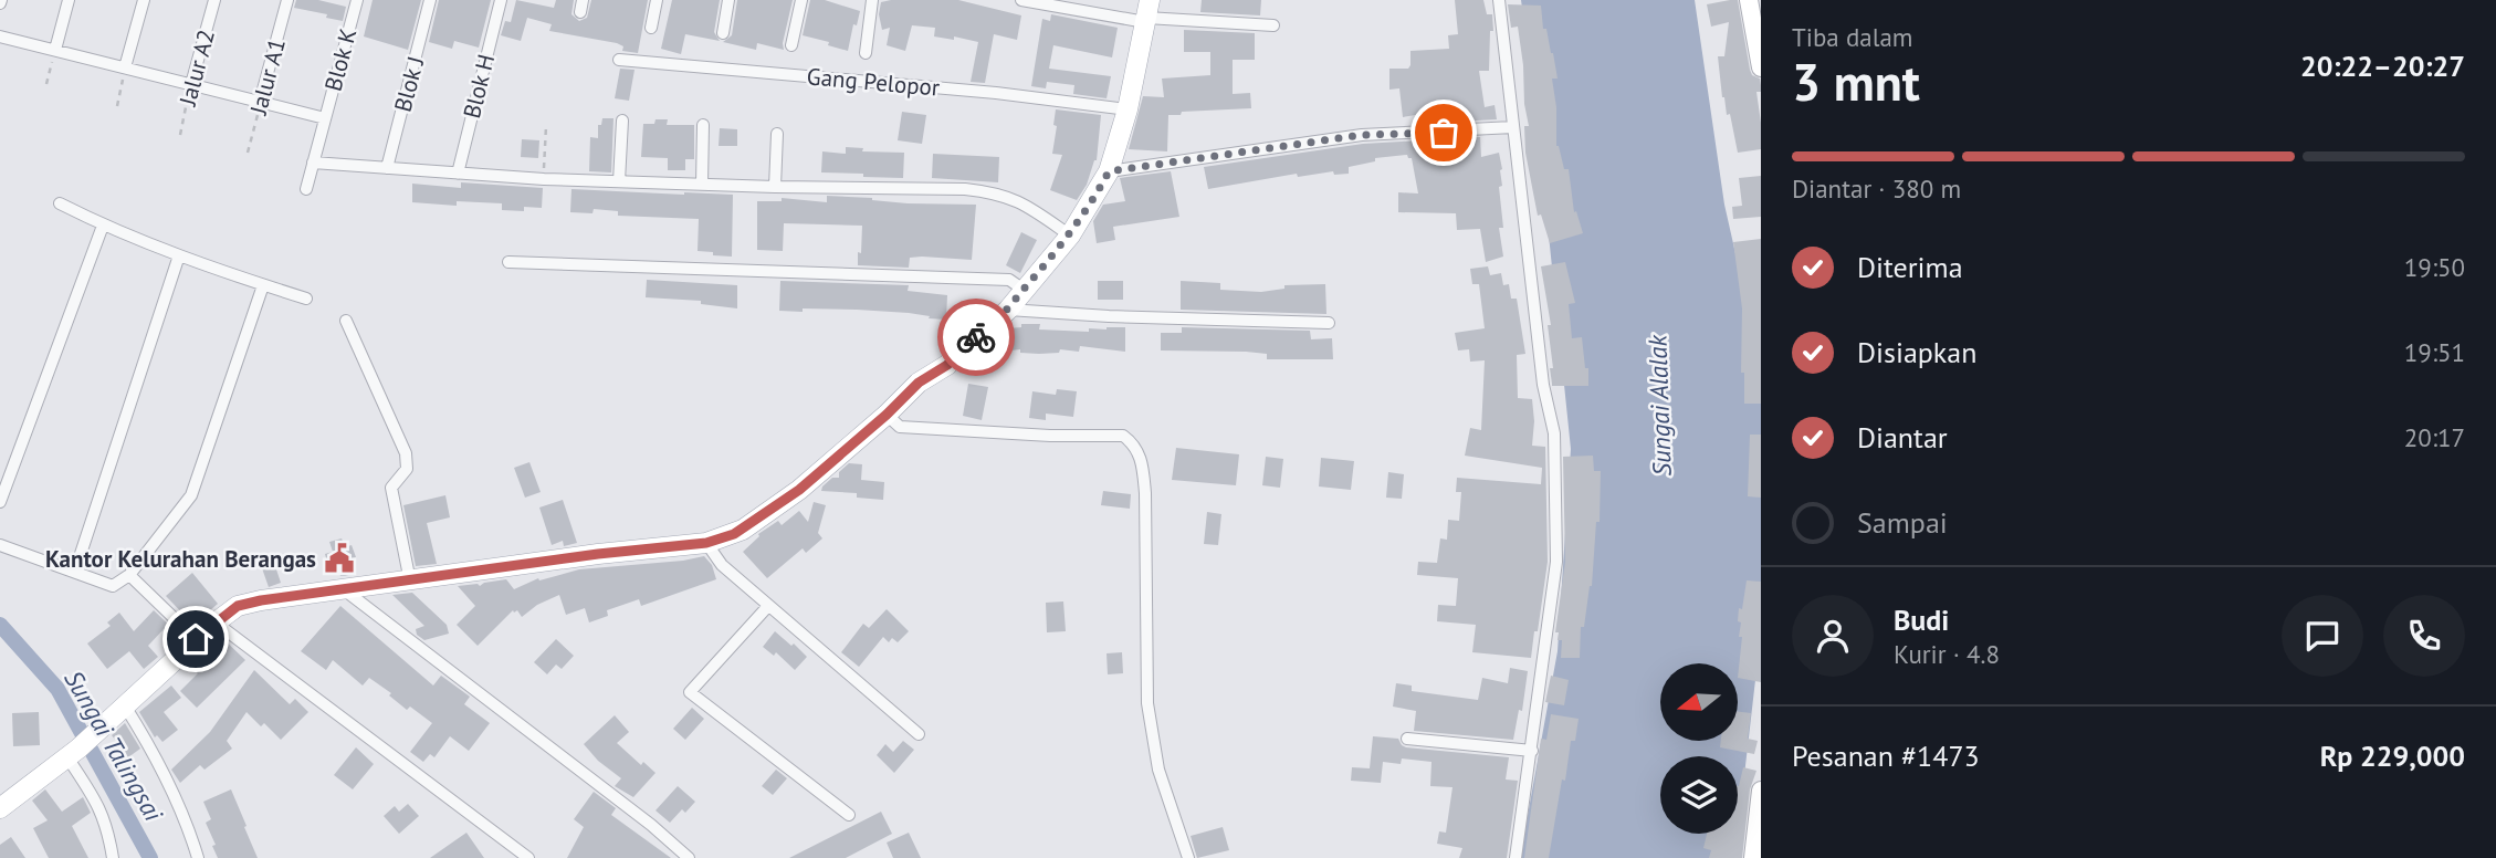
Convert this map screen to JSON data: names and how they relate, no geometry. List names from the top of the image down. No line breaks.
{"streets":{"street":["Blok K","Jalur A2","Jalur A1","Gang Pelopor","Blok J","Blok H"]},"water":["Sungai Alalak","Sungai Talingsai"],"places":{"public building":["Kantor Kelurahan Berangas"]},"north":"left","page":{"heading":["3 mnt","Tiba dalam","20:22–20:27"],"panel":["Budi","Kurir · 4.8","Pesanan #1473","Rp 229,000"],"bar":"Diantar · 380 m","list":[["Diterima","19:50"],["Disiapkan","19:51"],["Diantar","20:17"],"Sampai"]}}
